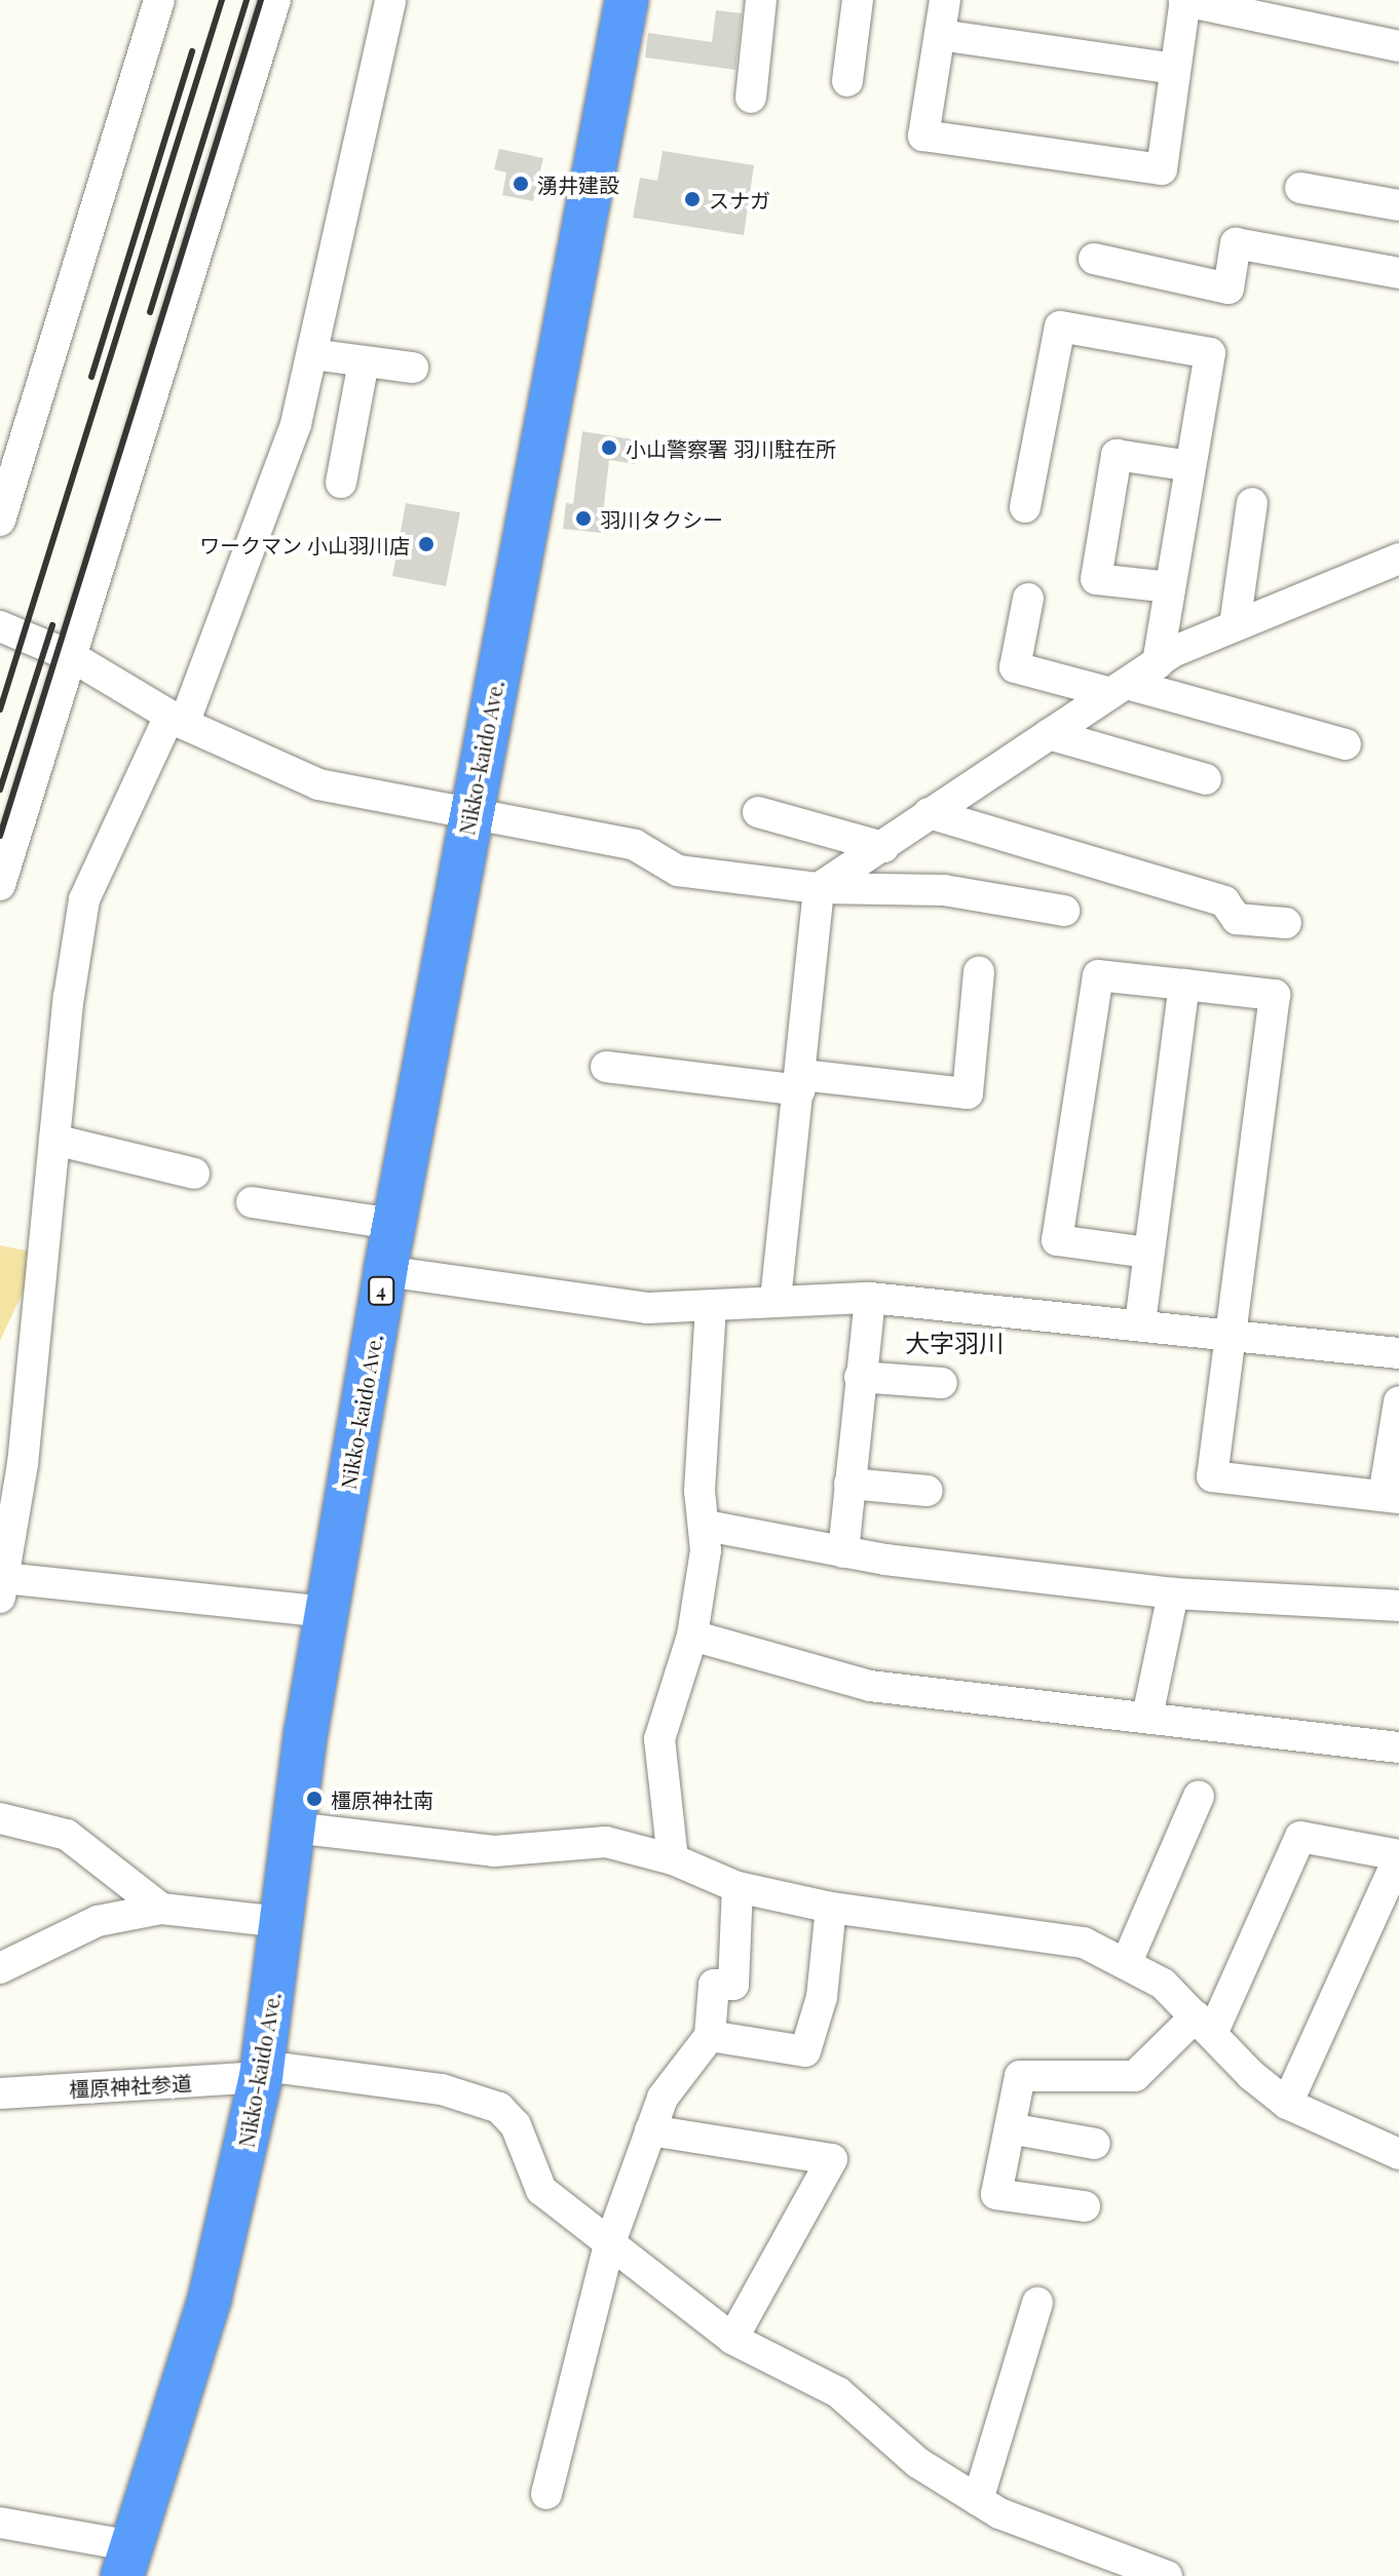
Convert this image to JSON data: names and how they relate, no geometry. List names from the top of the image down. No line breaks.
{"streets":{"highway":["Nikko-kaido Ave.","4"],"street":["橿原神社参道"]},"crossings":[["Nikko-kaido Ave.","橿原神社参道"]],"districts":["大字羽川"],"places":["湧井建設","スナガ","小山警察署 羽川駐在所","羽川タクシー","ワークマン 小山羽川店","橿原神社南"]}
